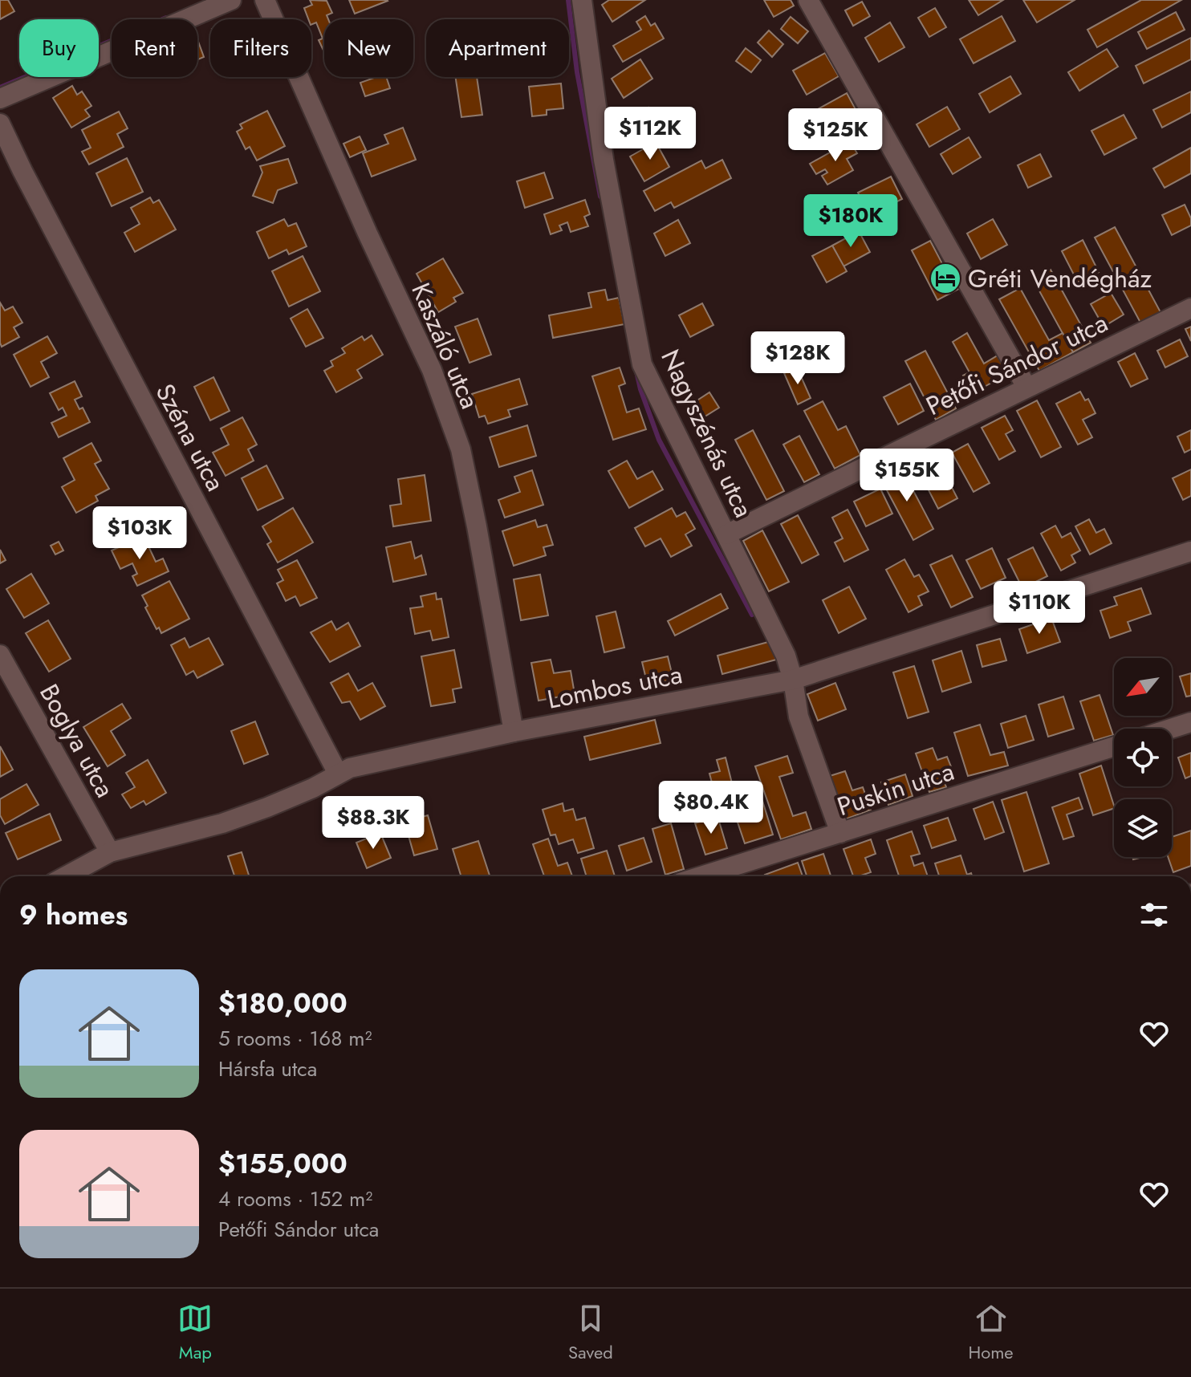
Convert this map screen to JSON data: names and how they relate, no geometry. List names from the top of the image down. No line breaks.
{"streets":{"street":["Kaszáló utca","Petőfi Sándor utca","Nagyszénás utca","Széna utca","Lombos utca","Boglya utca","Puskin utca"]},"crossings":[["Kaszáló utca","Lombos utca"],["Petőfi Sándor utca","Nagyszénás utca"],["Nagyszénás utca","Lombos utca"],["Nagyszénás utca","Puskin utca"],["Széna utca","Lombos utca"],["Lombos utca","Boglya utca"]],"places":{"hotel":["Gréti Vendégház"]},"north":"bottom left","page":{"chip":["Buy","Rent","Filters","New","Apartment"],"price":["$112K","$125K","$180K","$128K","$155K","$103K","$110K","$80.4K","$88.3K"],"heading":"9 homes","list":[{"name":"$180,000","note":"5 rooms · 168 m² · Hársfa utca"},{"name":"$155,000","note":"4 rooms · 152 m² · Petőfi Sándor utca"}],"tabs":["Map","Saved","Home"]}}
